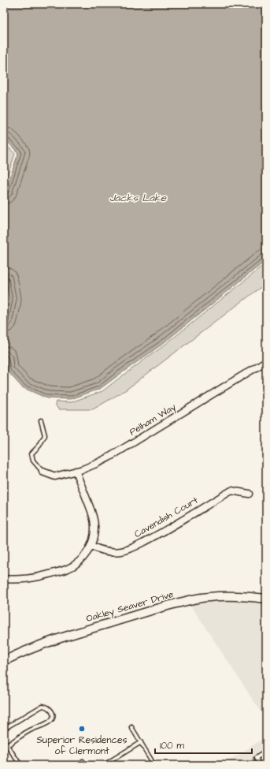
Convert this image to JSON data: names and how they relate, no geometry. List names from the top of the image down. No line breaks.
{"streets":{"street":["Pelham Way","Cavendish Court","Oakley Seaver Drive"]},"water":["Jacks Lake"],"places":["Superior Residences of Clermont"],"scale_bar":"100 m"}
